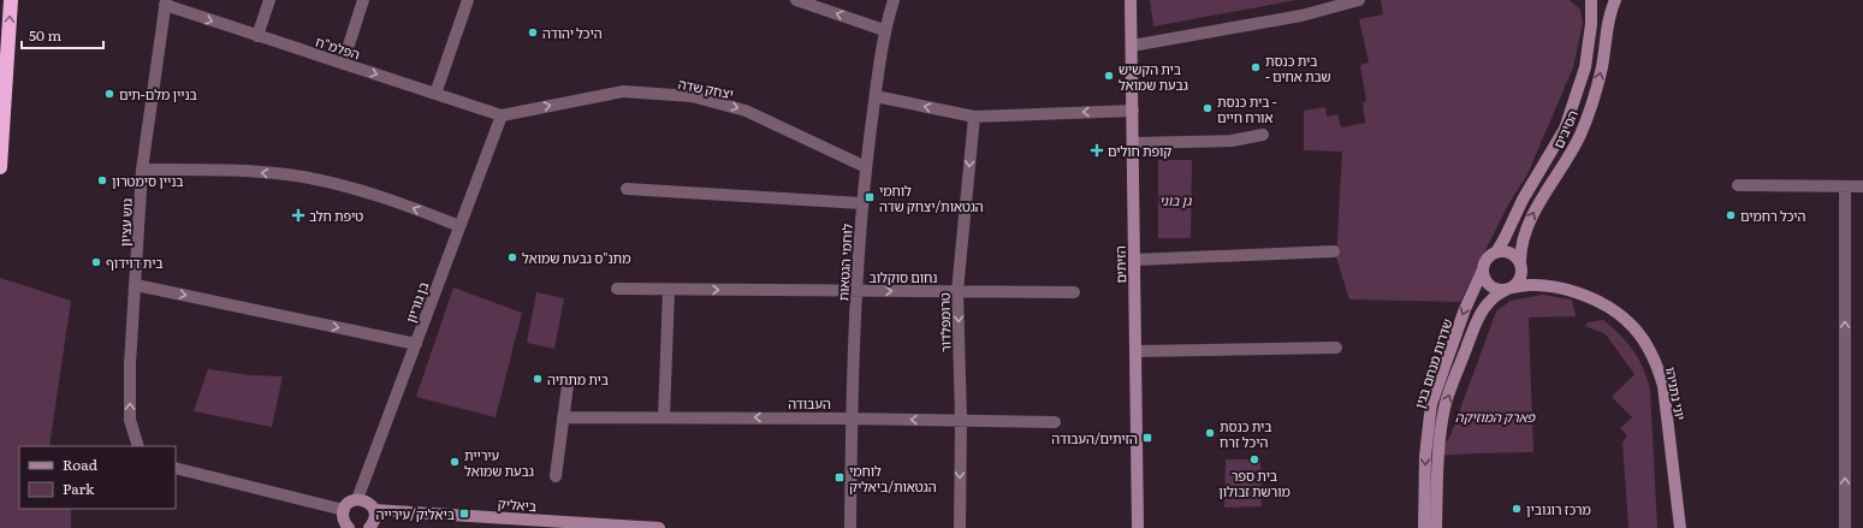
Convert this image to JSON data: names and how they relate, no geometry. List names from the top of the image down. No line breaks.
{"streets":{"street":["הפלמ\"ח","יצחק שדה","הסיבים","גוש עציון","לוחמי הגטאות","הזיתים","נחום סוקלוב","בן גוריון","טרומפלדור","שדרות מנחם בגין","יוני נתניהו","העבודה","ביאליק"]},"crossings":[["הפלמ\"ח","יצחק שדה"],["הפלמ\"ח","גוש עציון"],["הפלמ\"ח","בן גוריון"],["יצחק שדה","לוחמי הגטאות"],["יצחק שדה","בן גוריון"],["הסיבים","שדרות מנחם בגין"],["הסיבים","יוני נתניהו"],["לוחמי הגטאות","נחום סוקלוב"],["לוחמי הגטאות","העבודה"],["נחום סוקלוב","טרומפלדור"],["טרומפלדור","העבודה"],["שדרות מנחם בגין","יוני נתניהו"]],"one_way":["הפלמ\"ח","גוש עציון","טרומפלדור","העבודה"],"parks":["גן בוני","פארק המוזיקה"],"places":{"other":["היכל יהודה","בית כנסת - שבת אחים","בית הקשיש גבעת שמואל","בניין מלם-תים","בית כנסת - אורח חיים","בניין סימטרון","היכל רחמים","מתנ\"ס גבעת שמואל","בית דוידוף","בית מתתיה","בית כנסת היכל זרח","בית ספר מורשת זבולון","עיריית גבעת שמואל","מרכז רוגובין"],"health":["קופת חולים","טיפת חלב"],"transit":["לוחמי הגטאות/יצחק שדה","הזיתים/העבודה","לוחמי הגטאות/ביאליק","ביאליק/עירייה"]},"legend":["Road","Park"],"scale_bar":"50 m"}
